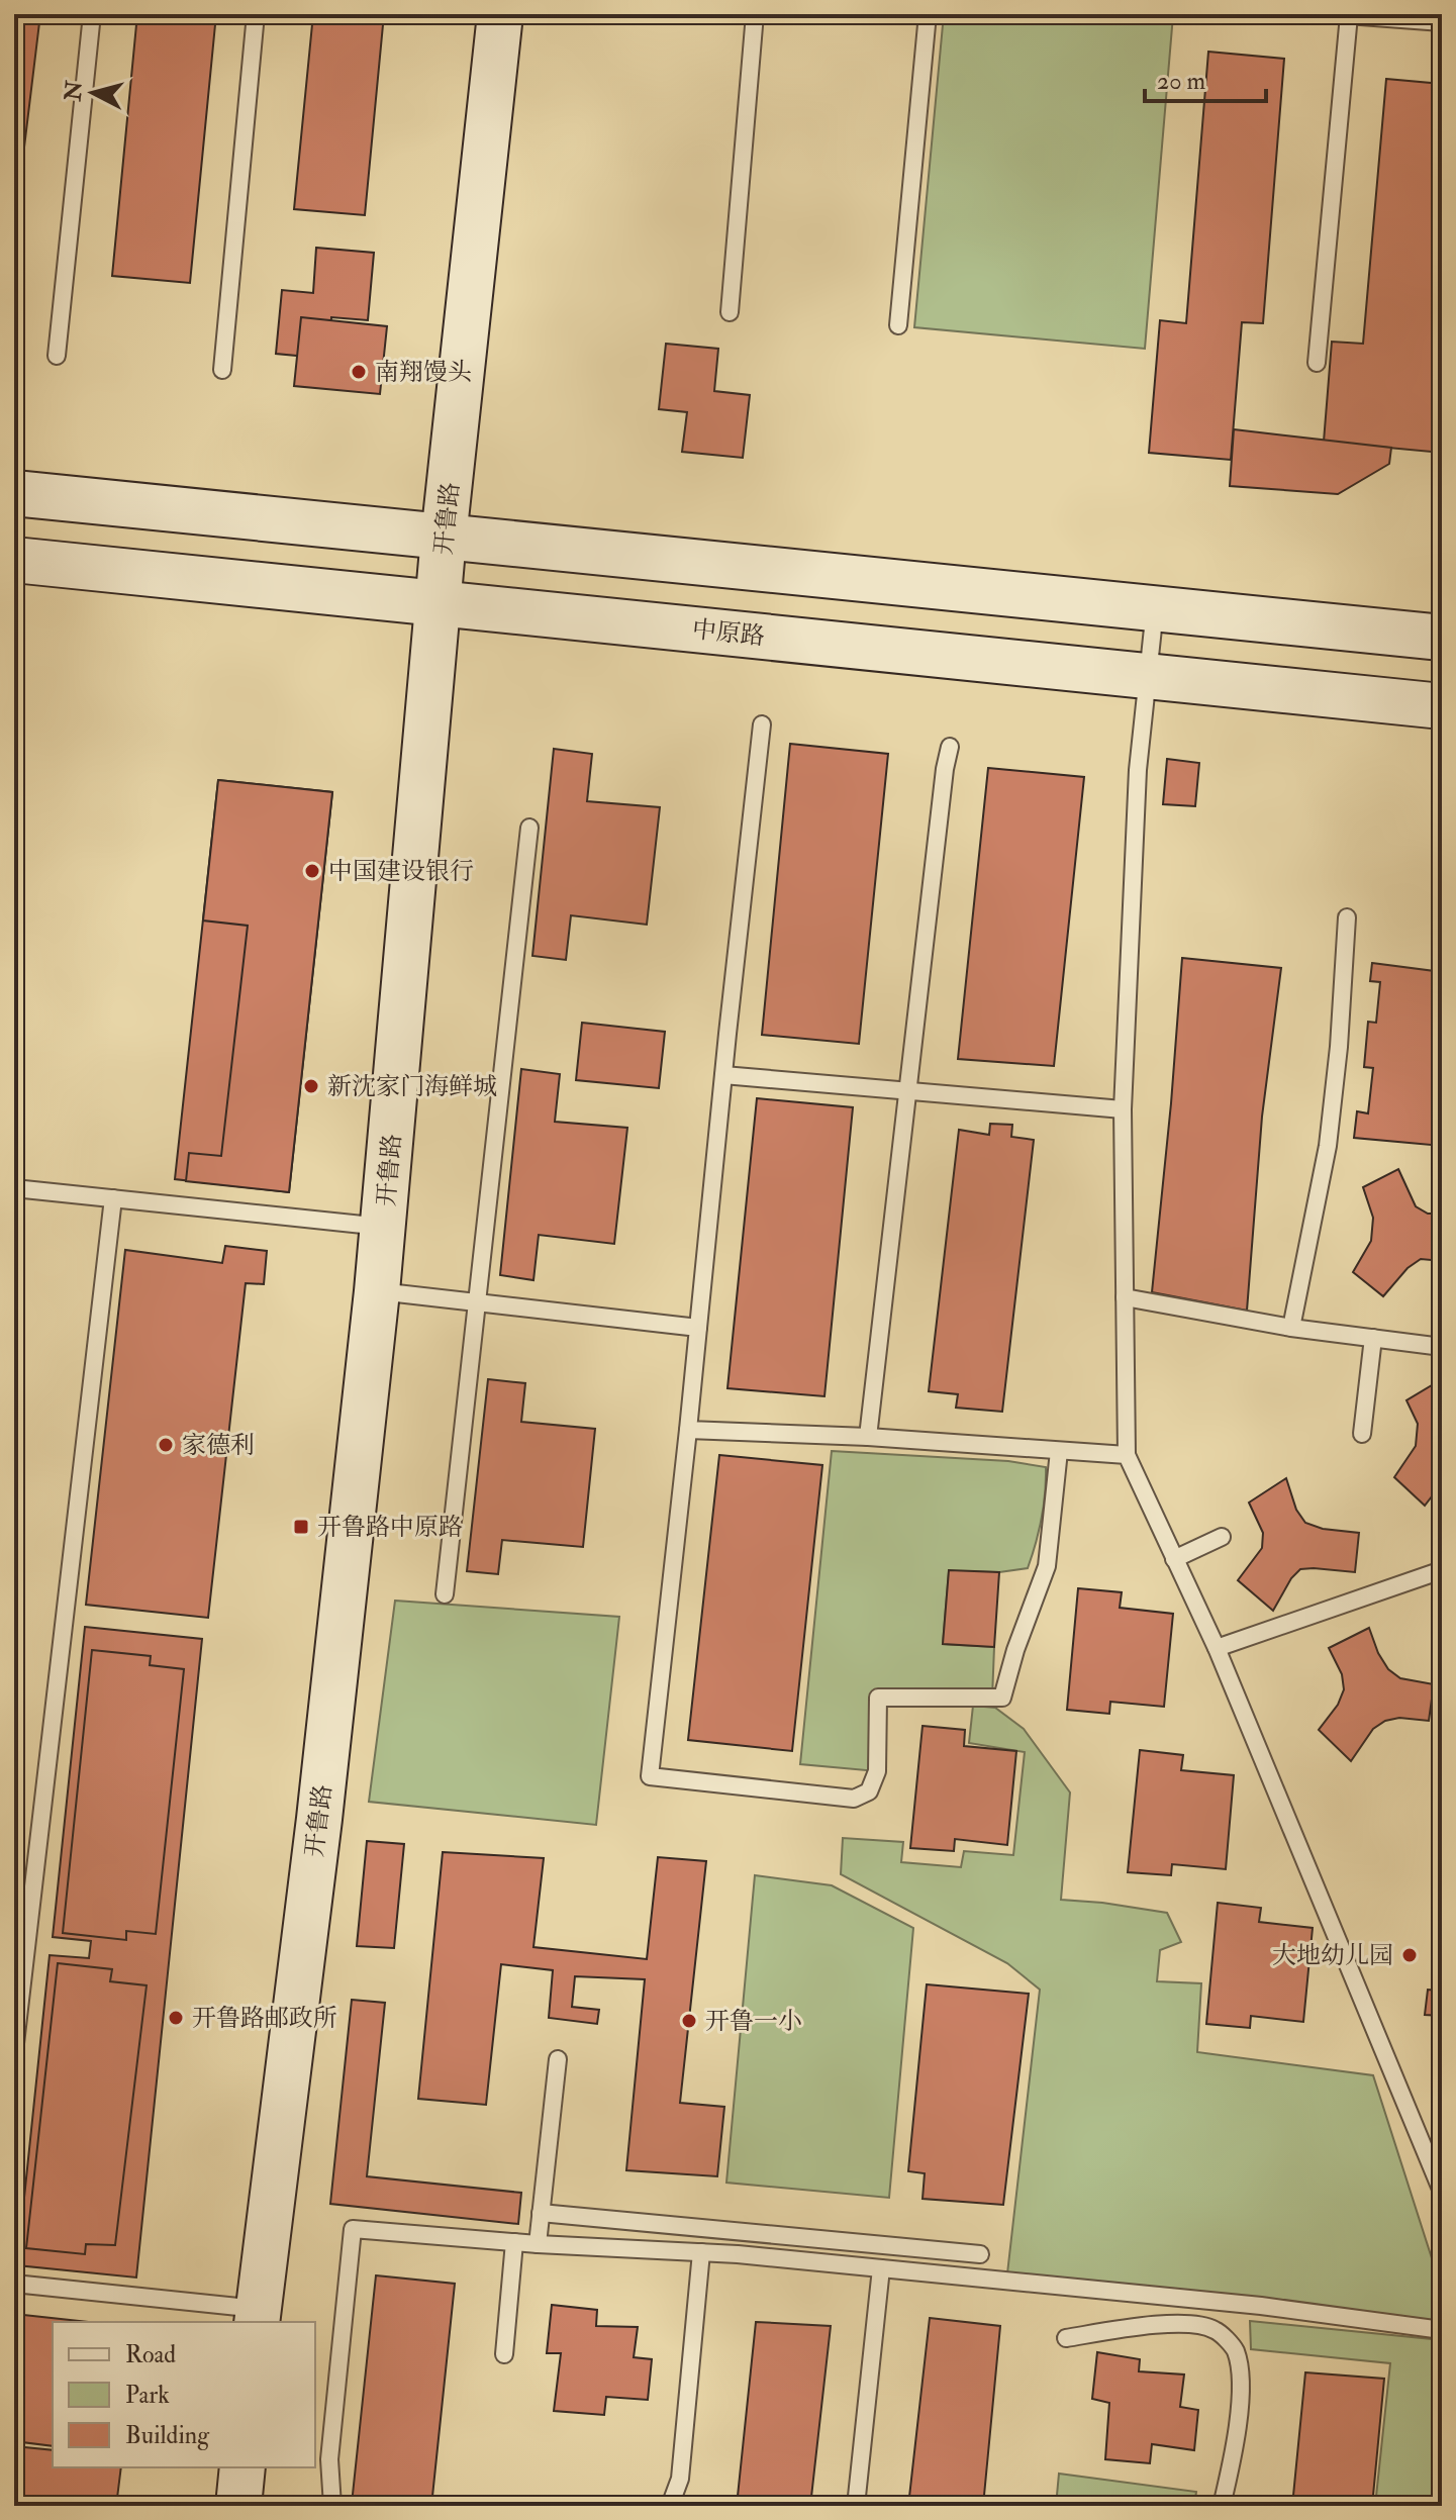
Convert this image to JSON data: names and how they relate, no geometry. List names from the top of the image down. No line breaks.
{"streets":{"main road":["开鲁路","中原路"]},"crossings":[["开鲁路","中原路"]],"places":{"other":["南翔馒头","中国建设银行","新沈家门海鲜城","家德利","大地幼儿园","开鲁路邮政所","开鲁一小"],"transit":["开鲁路中原路"]},"legend":["Road","Park","Building"],"scale_bar":"20 m","north":"left"}
